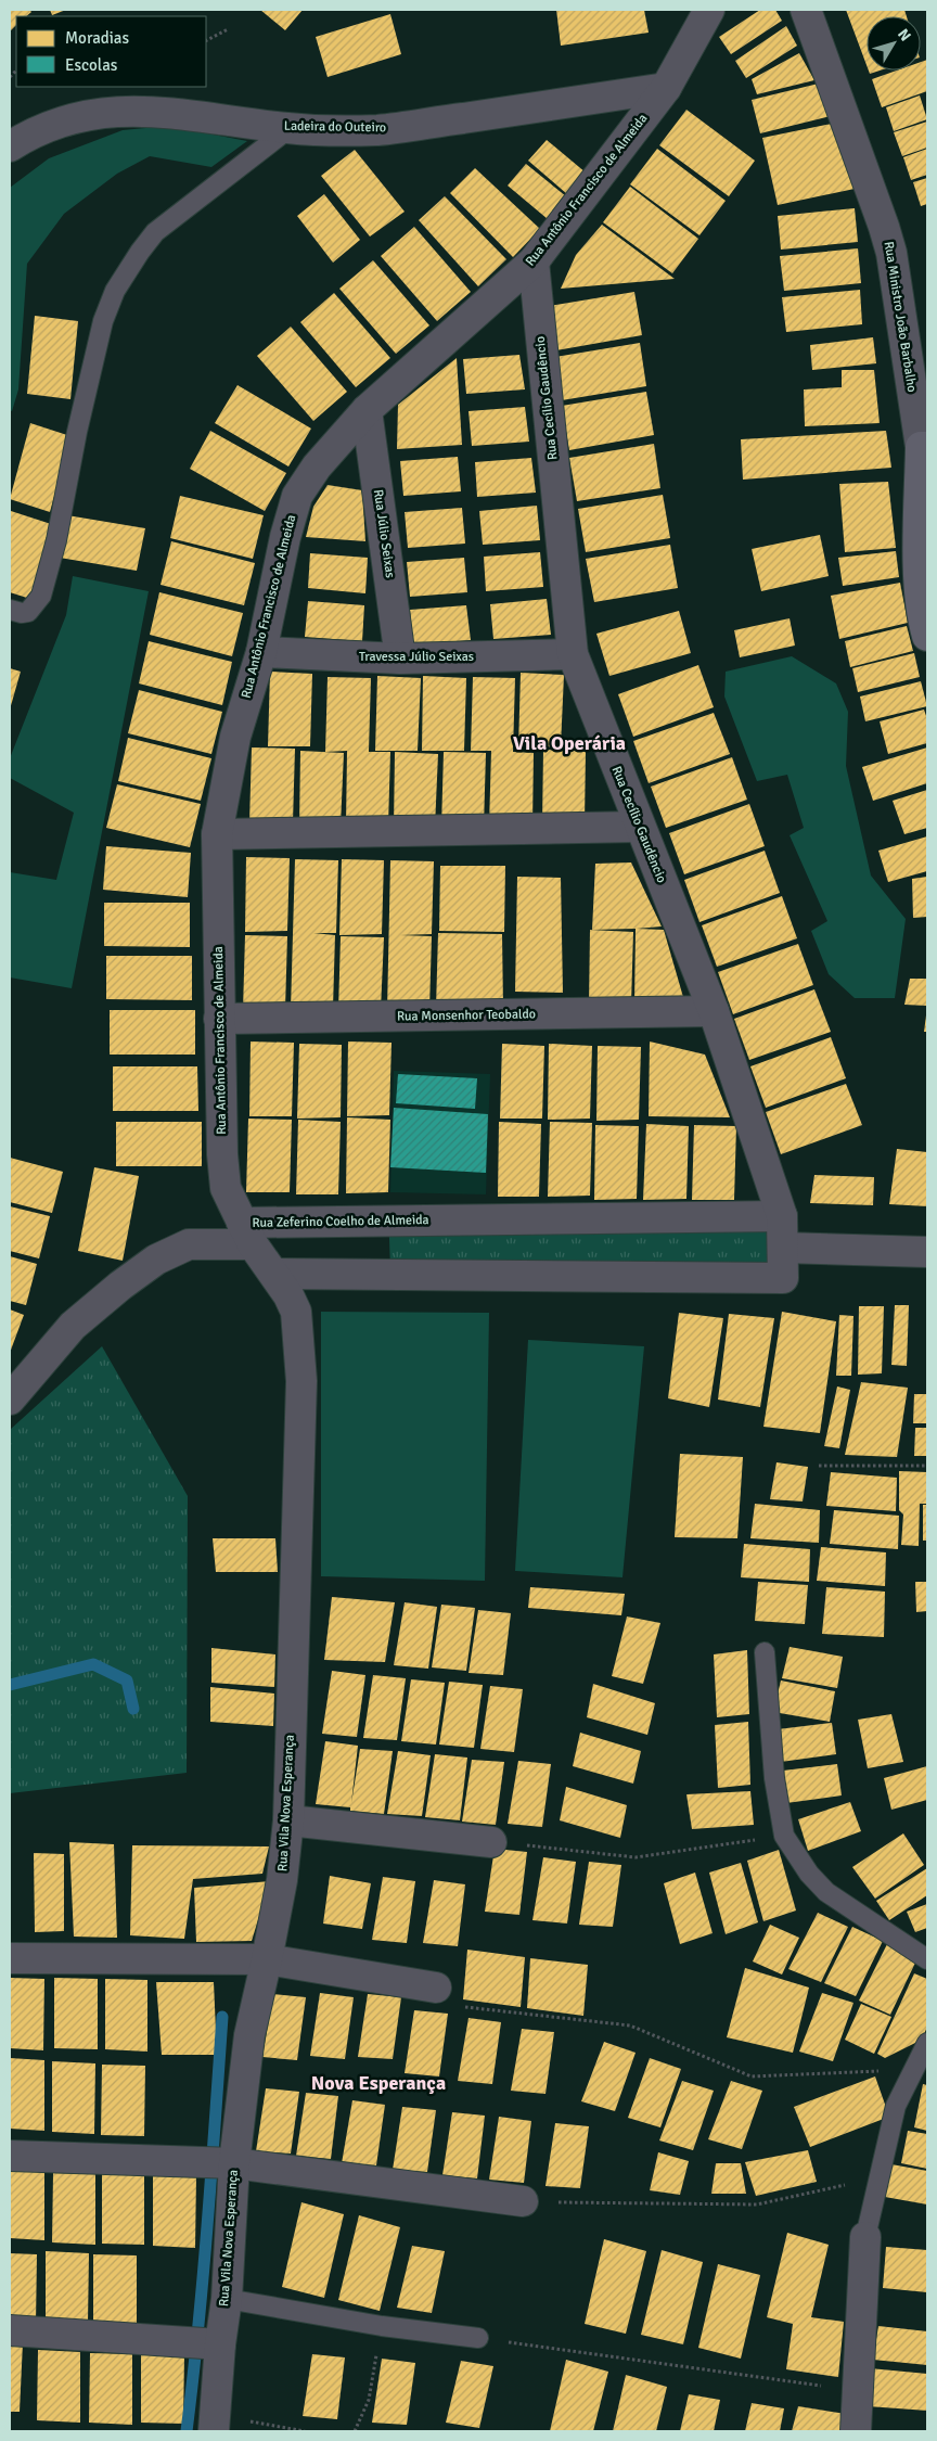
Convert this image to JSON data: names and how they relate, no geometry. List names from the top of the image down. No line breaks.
{"streets":{"main road":["Rua Ministro João Barbalho"],"street":["Ladeira do Outeiro","Rua Antônio Francisco de Almeida","Rua Cecílio Gaudêncio","Rua Júlio Seixas","Travessa Júlio Seixas","Rua Monsenhor Teobaldo","Rua Zeferino Coelho de Almeida","Rua Vila Nova Esperança"]},"crossings":[["Ladeira do Outeiro","Rua Antônio Francisco de Almeida"],["Rua Antônio Francisco de Almeida","Rua Cecílio Gaudêncio"],["Rua Antônio Francisco de Almeida","Rua Júlio Seixas"],["Rua Antônio Francisco de Almeida","Travessa Júlio Seixas"],["Rua Antônio Francisco de Almeida","Rua Monsenhor Teobaldo"],["Rua Antônio Francisco de Almeida","Rua Zeferino Coelho de Almeida"],["Rua Cecílio Gaudêncio","Travessa Júlio Seixas"],["Rua Cecílio Gaudêncio","Rua Monsenhor Teobaldo"],["Rua Cecílio Gaudêncio","Rua Zeferino Coelho de Almeida"],["Rua Cecílio Gaudêncio","Rua Vila Nova Esperança"],["Rua Júlio Seixas","Travessa Júlio Seixas"],["Rua Zeferino Coelho de Almeida","Rua Vila Nova Esperança"]],"districts":["Vila Operária","Nova Esperança"],"legend":["Moradias","Escolas"],"north":"top right"}
